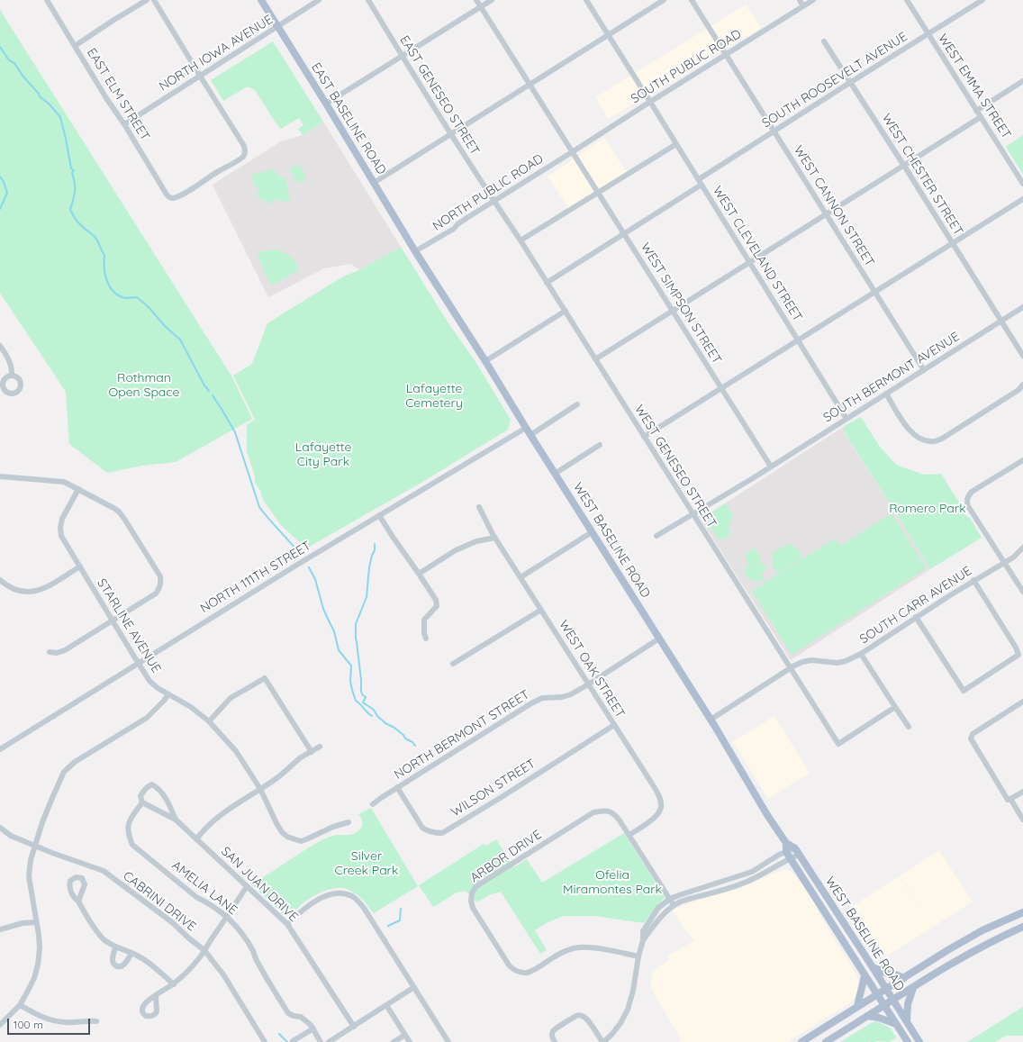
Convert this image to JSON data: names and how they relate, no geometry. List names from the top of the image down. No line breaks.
{"streets":{"main road":["EAST BASELINE ROAD","WEST BASELINE ROAD"],"street":["NORTH IOWA AVENUE","SOUTH PUBLIC ROAD","SOUTH ROOSEVELT AVENUE","WEST EMMA STREET","EAST ELM STREET","EAST GENESEO STREET","WEST CHESTER STREET","NORTH PUBLIC ROAD","WEST CANNON STREET","WEST CLEVELAND STREET","WEST SIMPSON STREET","SOUTH BERMONT AVENUE","WEST GENESEO STREET","NORTH 111TH STREET","SOUTH CARR AVENUE","STARLINE AVENUE","WEST OAK STREET","NORTH BERMONT STREET","WILSON STREET","ARBOR DRIVE","SAN JUAN DRIVE","AMELIA LANE","CABRINI DRIVE"]},"crossings":[["NORTH IOWA AVENUE","EAST ELM STREET"],["NORTH IOWA AVENUE","EAST BASELINE ROAD"],["SOUTH PUBLIC ROAD","NORTH PUBLIC ROAD"],["SOUTH PUBLIC ROAD","WEST CANNON STREET"],["SOUTH PUBLIC ROAD","WEST CLEVELAND STREET"],["SOUTH PUBLIC ROAD","WEST SIMPSON STREET"],["SOUTH ROOSEVELT AVENUE","WEST EMMA STREET"],["SOUTH ROOSEVELT AVENUE","WEST CHESTER STREET"],["SOUTH ROOSEVELT AVENUE","WEST CANNON STREET"],["SOUTH ROOSEVELT AVENUE","WEST CLEVELAND STREET"],["EAST GENESEO STREET","NORTH PUBLIC ROAD"],["EAST GENESEO STREET","WEST GENESEO STREET"],["EAST BASELINE ROAD","NORTH PUBLIC ROAD"],["EAST BASELINE ROAD","WEST BASELINE ROAD"],["WEST CHESTER STREET","SOUTH BERMONT AVENUE"],["NORTH PUBLIC ROAD","WEST SIMPSON STREET"],["NORTH PUBLIC ROAD","WEST GENESEO STREET"],["NORTH PUBLIC ROAD","WEST BASELINE ROAD"],["WEST CANNON STREET","SOUTH BERMONT AVENUE"],["WEST CLEVELAND STREET","SOUTH BERMONT AVENUE"],["WEST SIMPSON STREET","SOUTH BERMONT AVENUE"],["SOUTH BERMONT AVENUE","WEST GENESEO STREET"],["WEST GENESEO STREET","SOUTH CARR AVENUE"],["WEST BASELINE ROAD","NORTH 111TH STREET"],["WEST BASELINE ROAD","NORTH BERMONT STREET"],["NORTH 111TH STREET","STARLINE AVENUE"],["WEST OAK STREET","NORTH BERMONT STREET"],["WEST OAK STREET","WILSON STREET"],["WEST OAK STREET","ARBOR DRIVE"],["NORTH BERMONT STREET","WILSON STREET"],["SAN JUAN DRIVE","AMELIA LANE"]],"parks":["Rothman Open Space","Lafayette Cemetery","Lafayette City Park","Romero Park","Silver Creek Park","Ofelia Miramontes Park"],"scale_bar":"100 m"}
